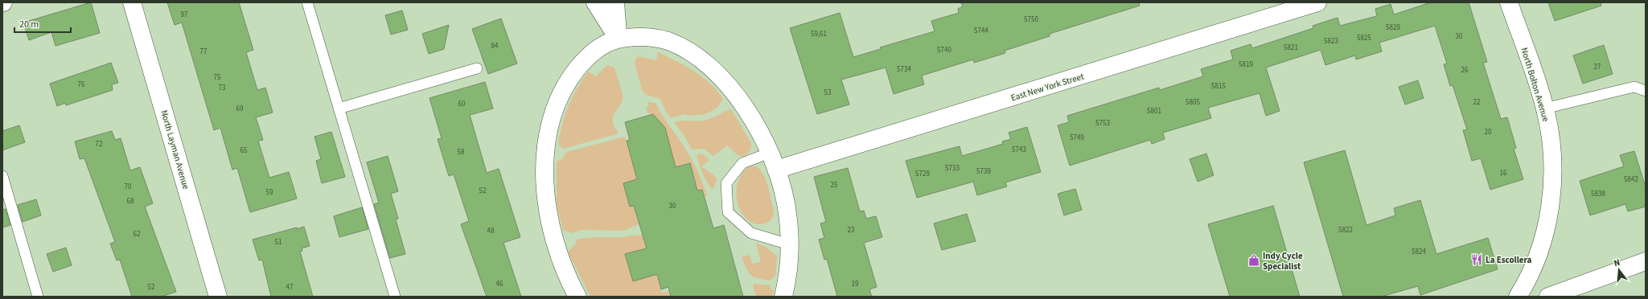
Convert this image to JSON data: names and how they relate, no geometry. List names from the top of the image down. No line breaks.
{"streets":{"street":["North Bolton Avenue","East New York Street","North Layman Avenue"]},"places":{"restaurant":["La Escollera"],"shop":["Indy Cycle Specialist"]},"house_numbers":["97","5750","5829","5744","59,61","30","5825","5823","84","5821","5740","77","5819","27","5734","26","75","76","5815","73","53","5805","22","60","69","5801","5753","20","5749","72","5743","65","58","5733","5739","16","5729","5842","25","70","52","59","5838","68","30","23","5822","48","62","51","5824","46","19","52","47"],"scale_bar":"20 m","north":"top"}
